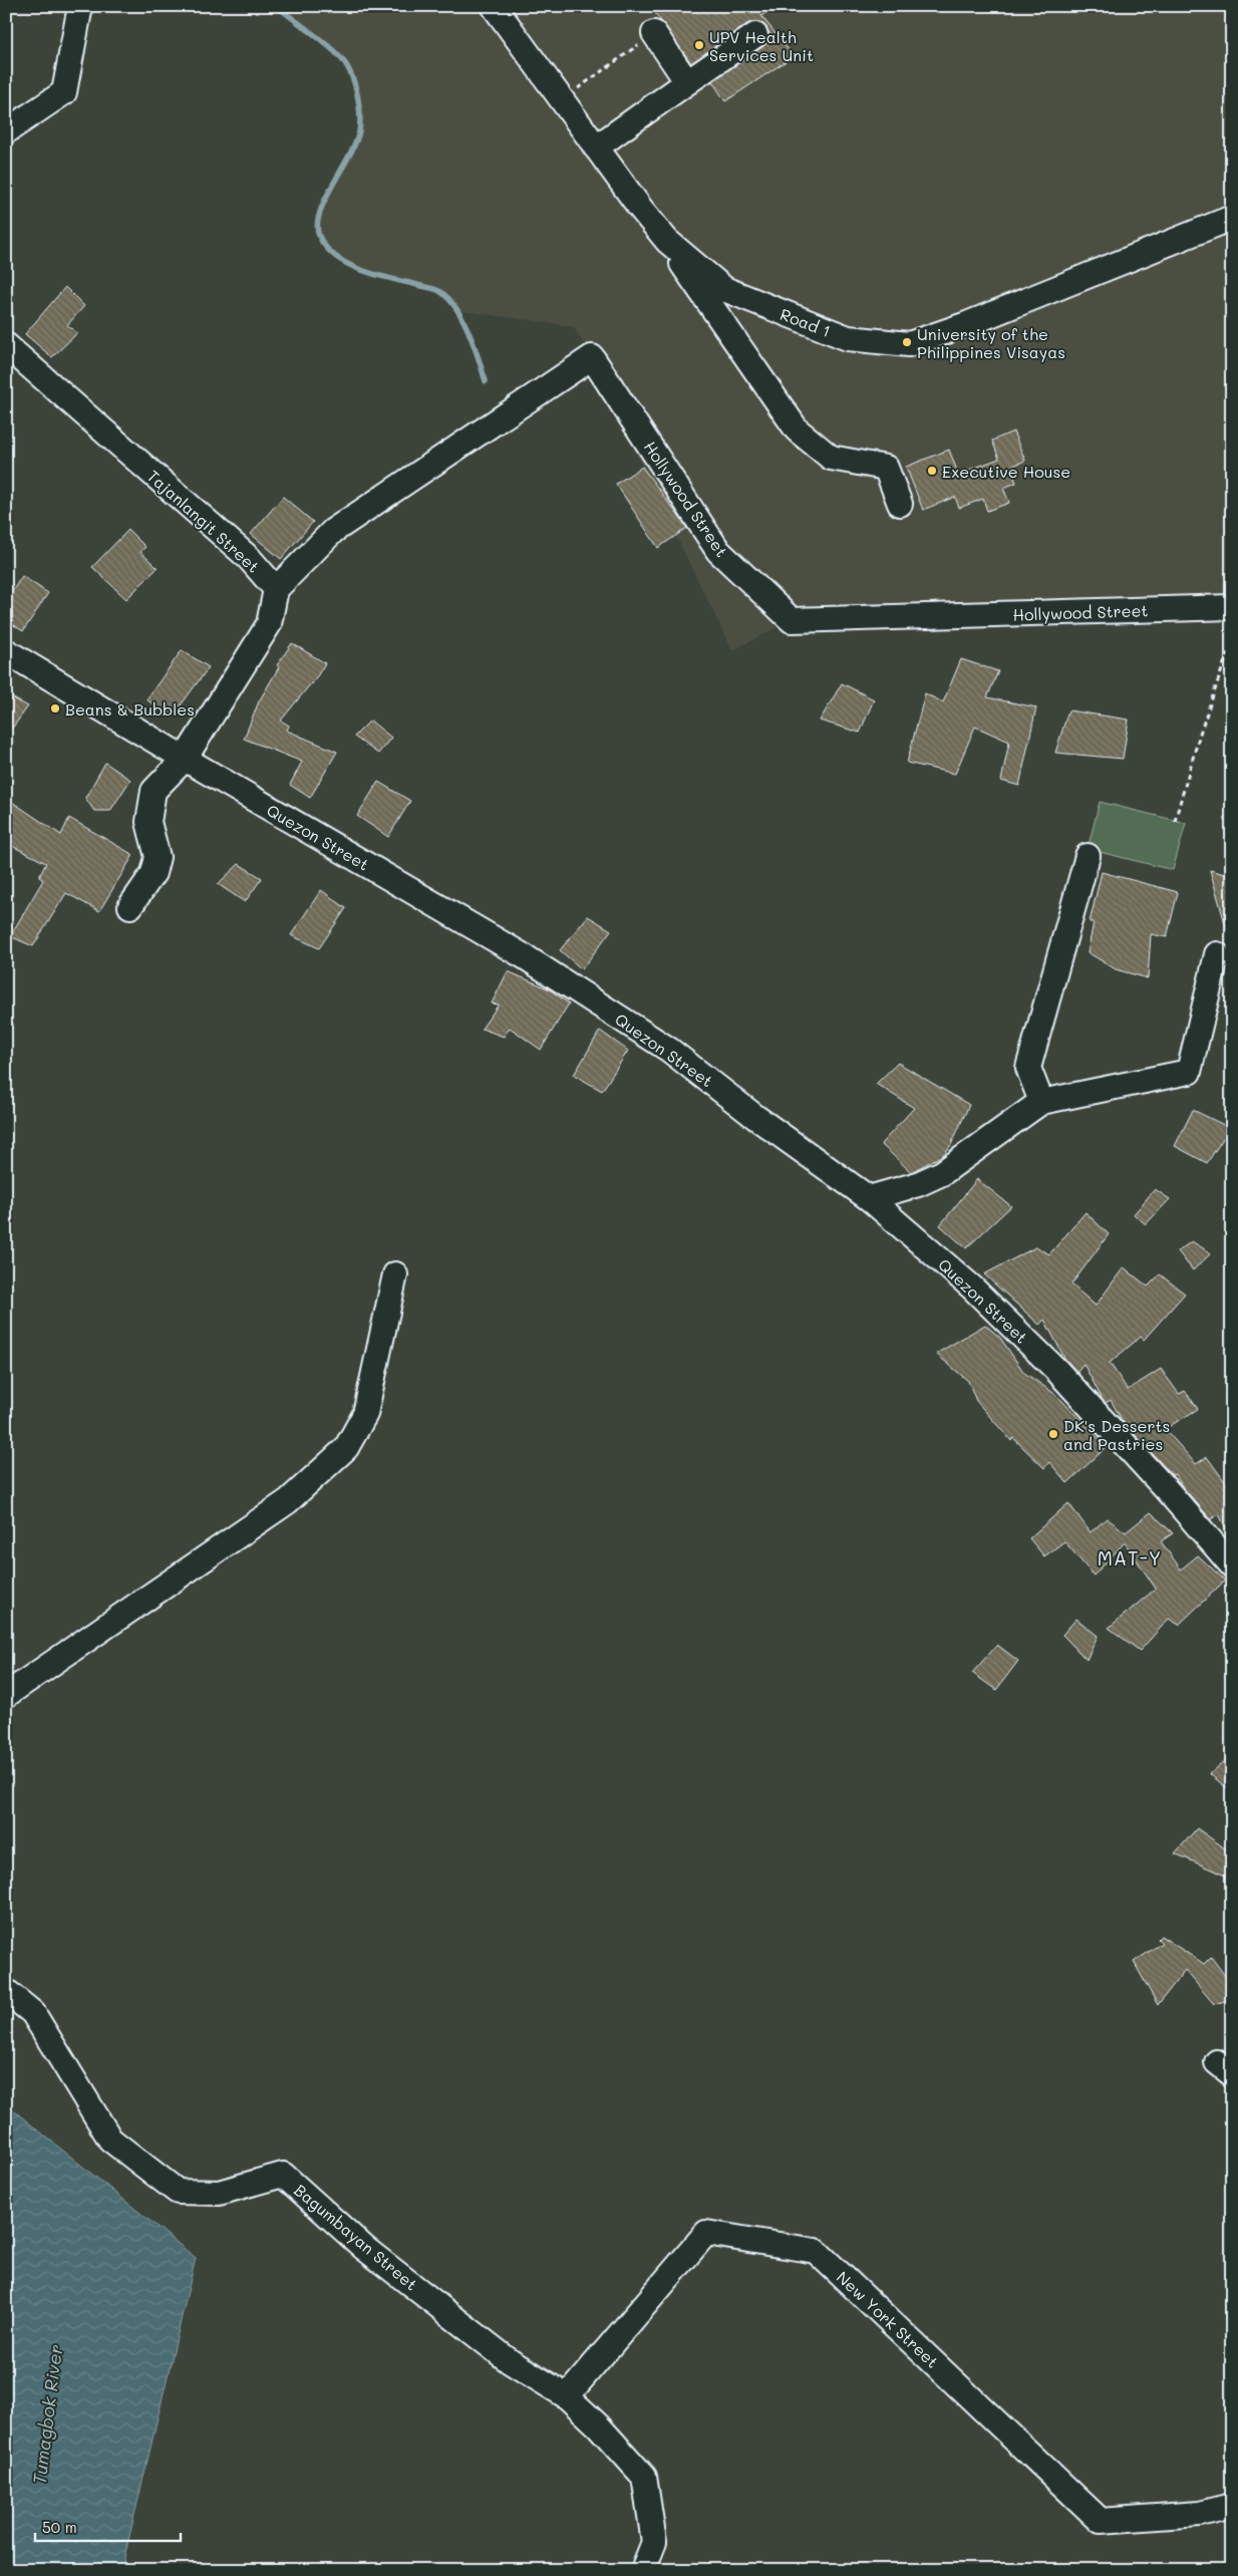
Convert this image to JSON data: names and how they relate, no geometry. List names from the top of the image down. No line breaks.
{"streets":{"street":["Road 1","Hollywood Street","Tajanlangit Street","Quezon Street","Bagumbayan Street","New York Street"]},"crossings":[["Hollywood Street","Tajanlangit Street"],["Bagumbayan Street","New York Street"]],"districts":["MAT-Y"],"water":["Tumagbok River"],"places":["UPV Health Services Unit","University of the Philippines Visayas","Executive House","Beans & Bubbles","DK's Desserts and Pastries"],"scale_bar":"50 m"}
